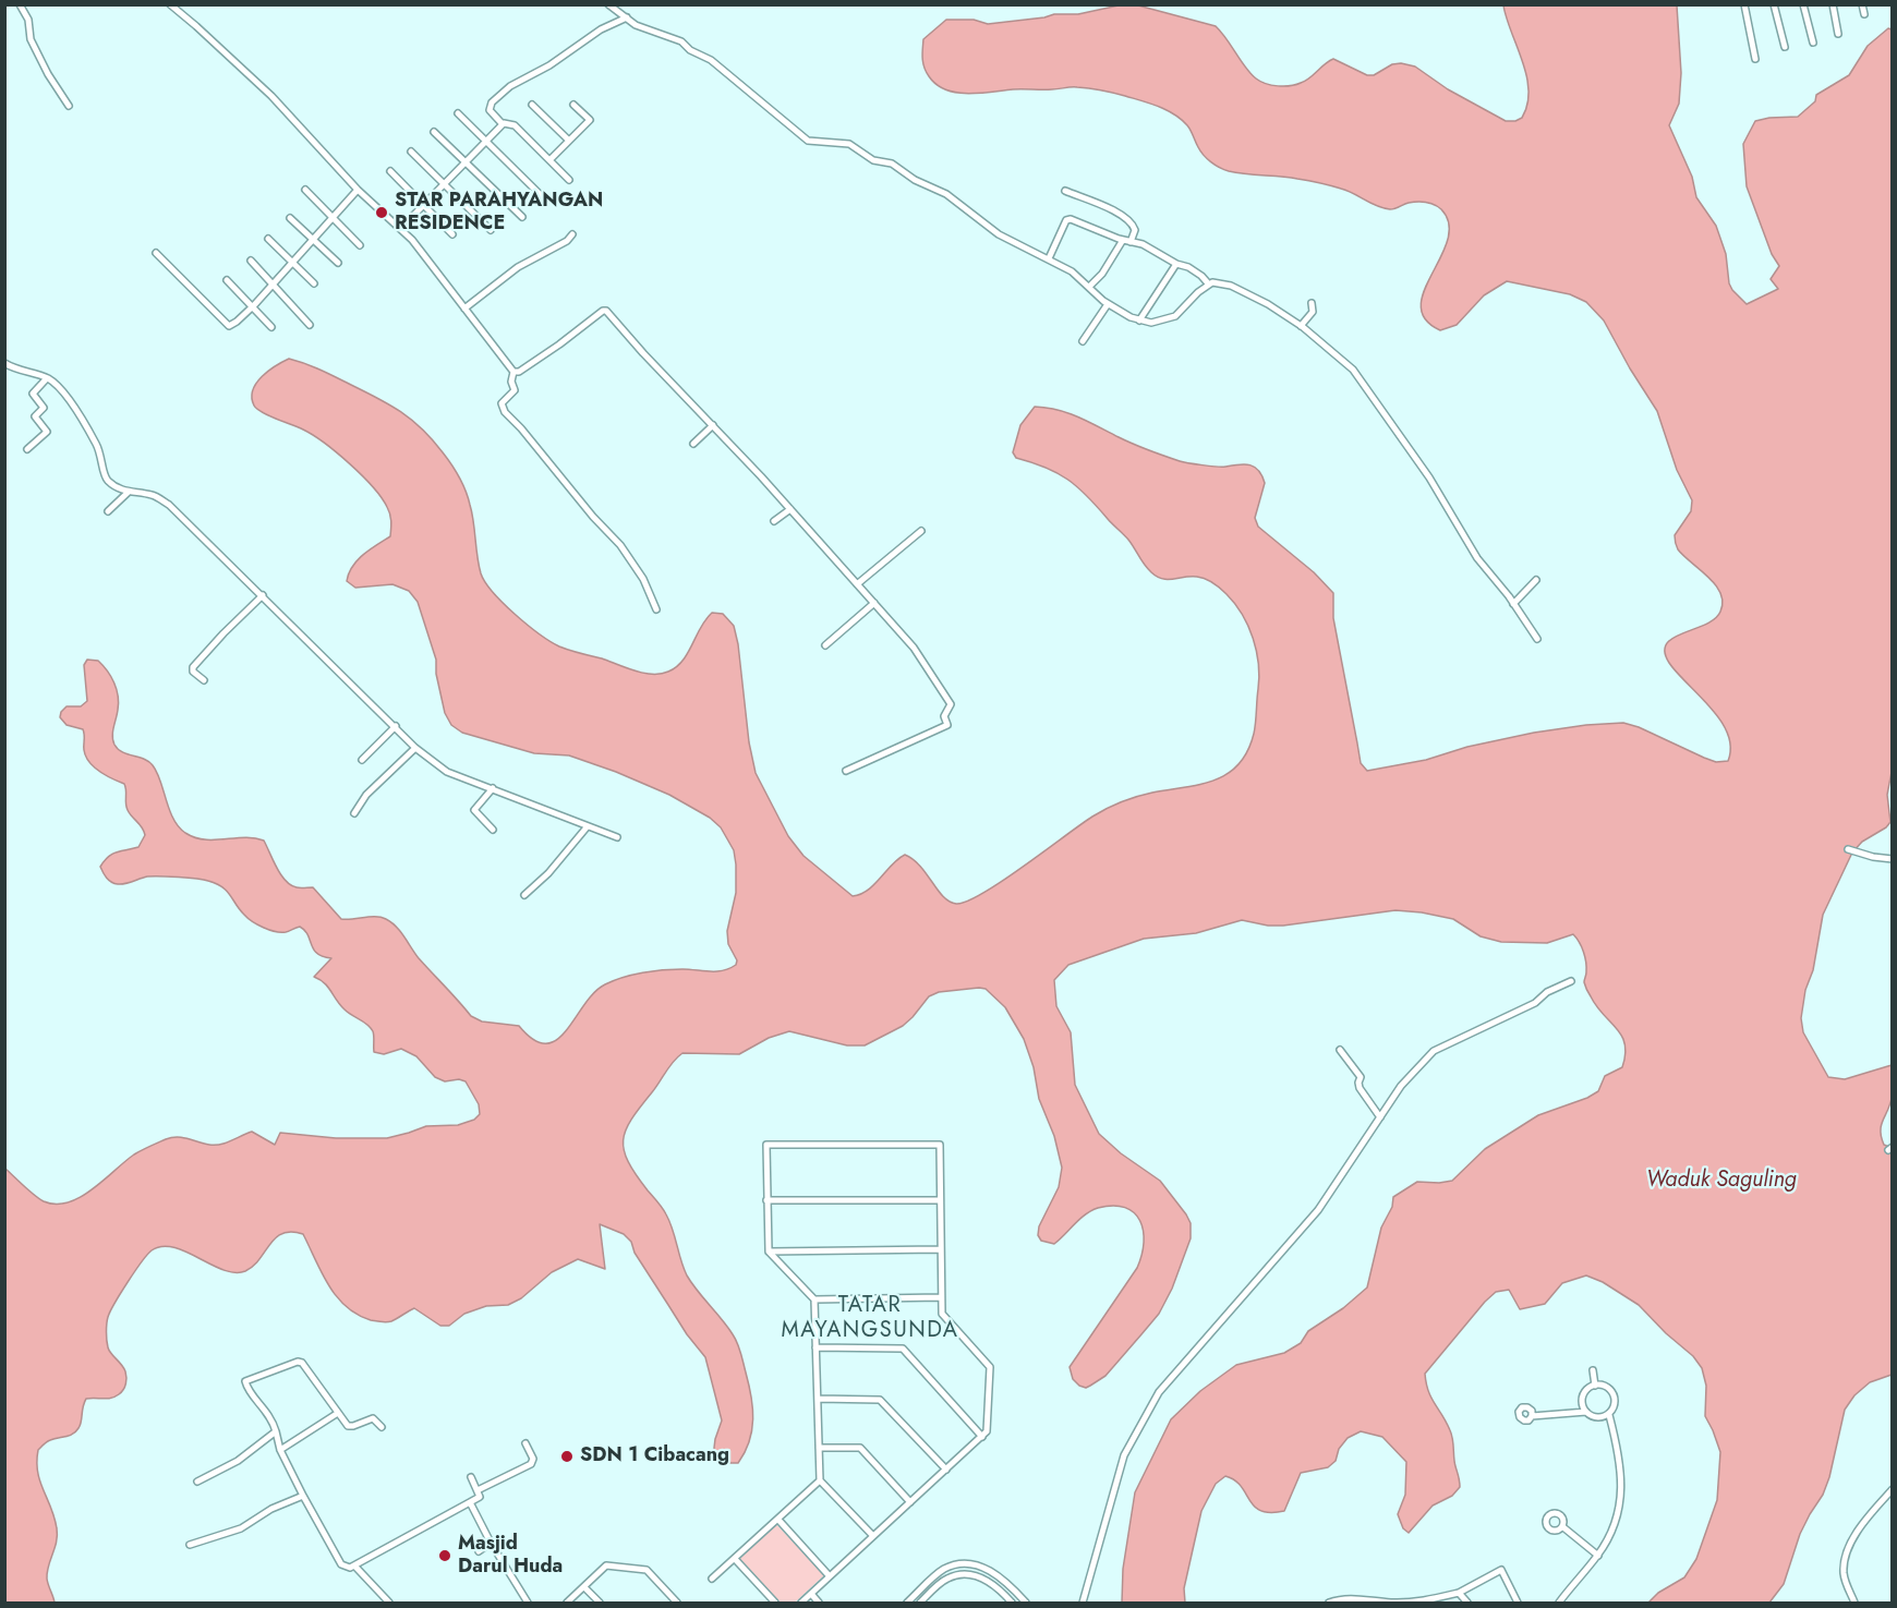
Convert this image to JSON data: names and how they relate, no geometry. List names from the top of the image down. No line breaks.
{"districts":["TATAR MAYANGSUNDA"],"water":["Waduk Saguling"],"places":["STAR PARAHYANGAN RESIDENCE","SDN 1 Cibacang","Masjid Darul Huda"]}
